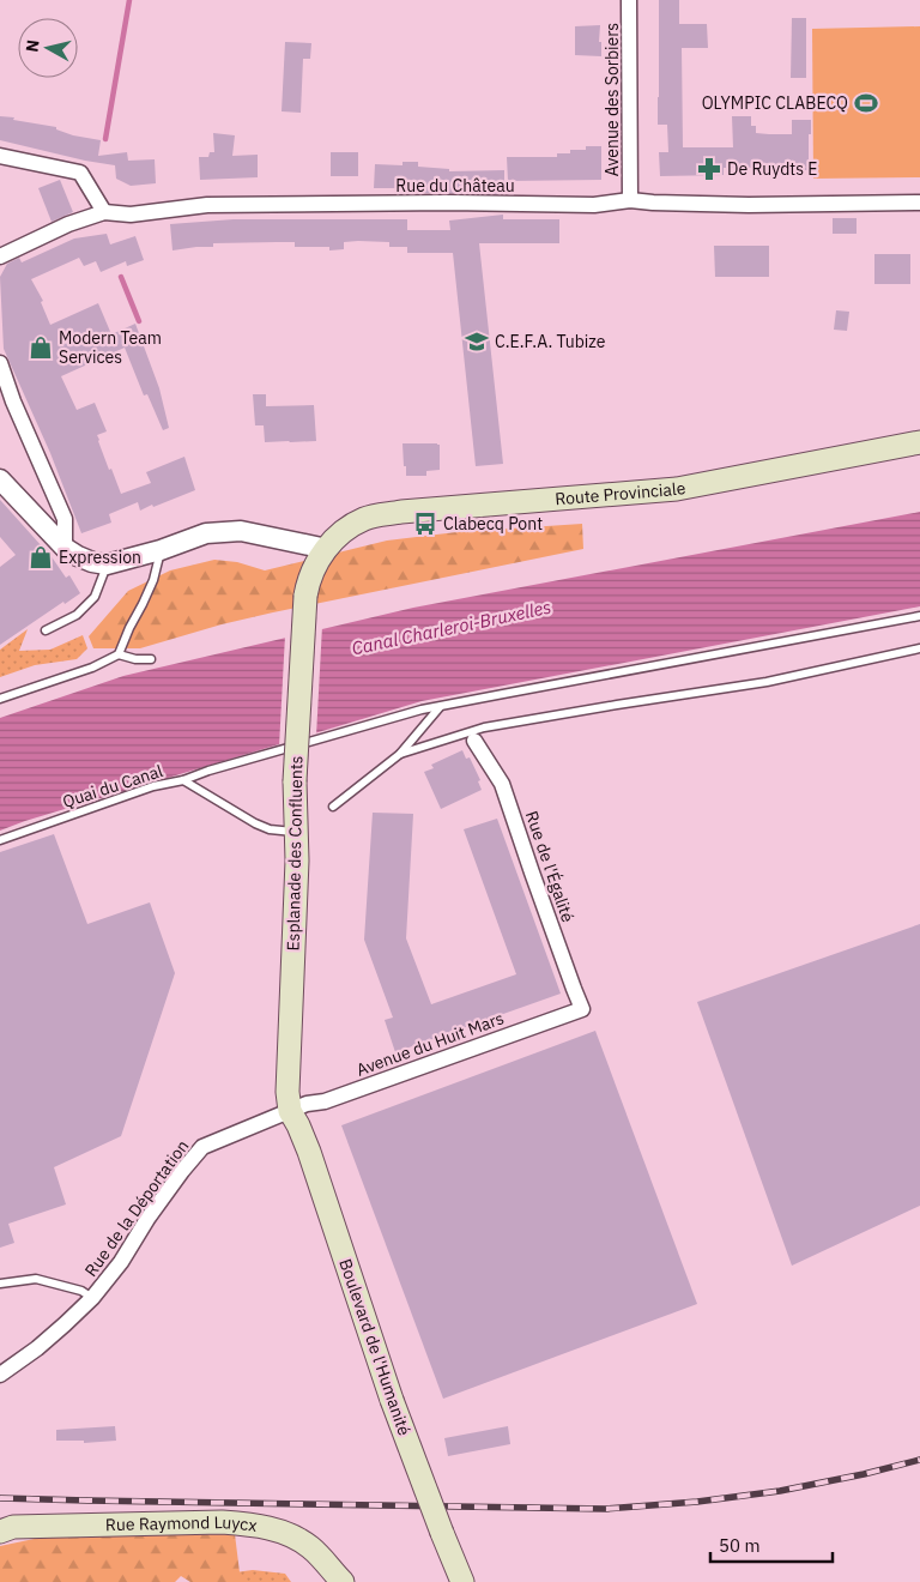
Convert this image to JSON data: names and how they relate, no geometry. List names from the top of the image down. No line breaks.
{"streets":{"main road":["Route Provinciale","Esplanade des Confluents","Boulevard de l'Humanité","Rue Raymond Luycx"],"street":["Avenue des Sorbiers","Rue du Château","Rue de l'Égalité","Avenue du Huit Mars","Rue de la Déportation"],"lane":["Quai du Canal"]},"crossings":[["Avenue des Sorbiers","Rue du Château"],["Route Provinciale","Esplanade des Confluents"],["Quai du Canal","Esplanade des Confluents"],["Esplanade des Confluents","Avenue du Huit Mars"],["Esplanade des Confluents","Rue de la Déportation"],["Esplanade des Confluents","Boulevard de l'Humanité"],["Rue de l'Égalité","Avenue du Huit Mars"],["Avenue du Huit Mars","Rue de la Déportation"],["Avenue du Huit Mars","Boulevard de l'Humanité"],["Rue de la Déportation","Boulevard de l'Humanité"]],"water":["Canal Charleroi-Bruxelles"],"places":{"sports":["OLYMPIC CLABECQ"],"pharmacy":["De Ruydts E"],"school or university":["C.E.F.A. Tubize"],"shop":["Modern Team Services","Expression"],"bus stop":["Clabecq Pont"]},"scale_bar":"50 m","north":"left"}
